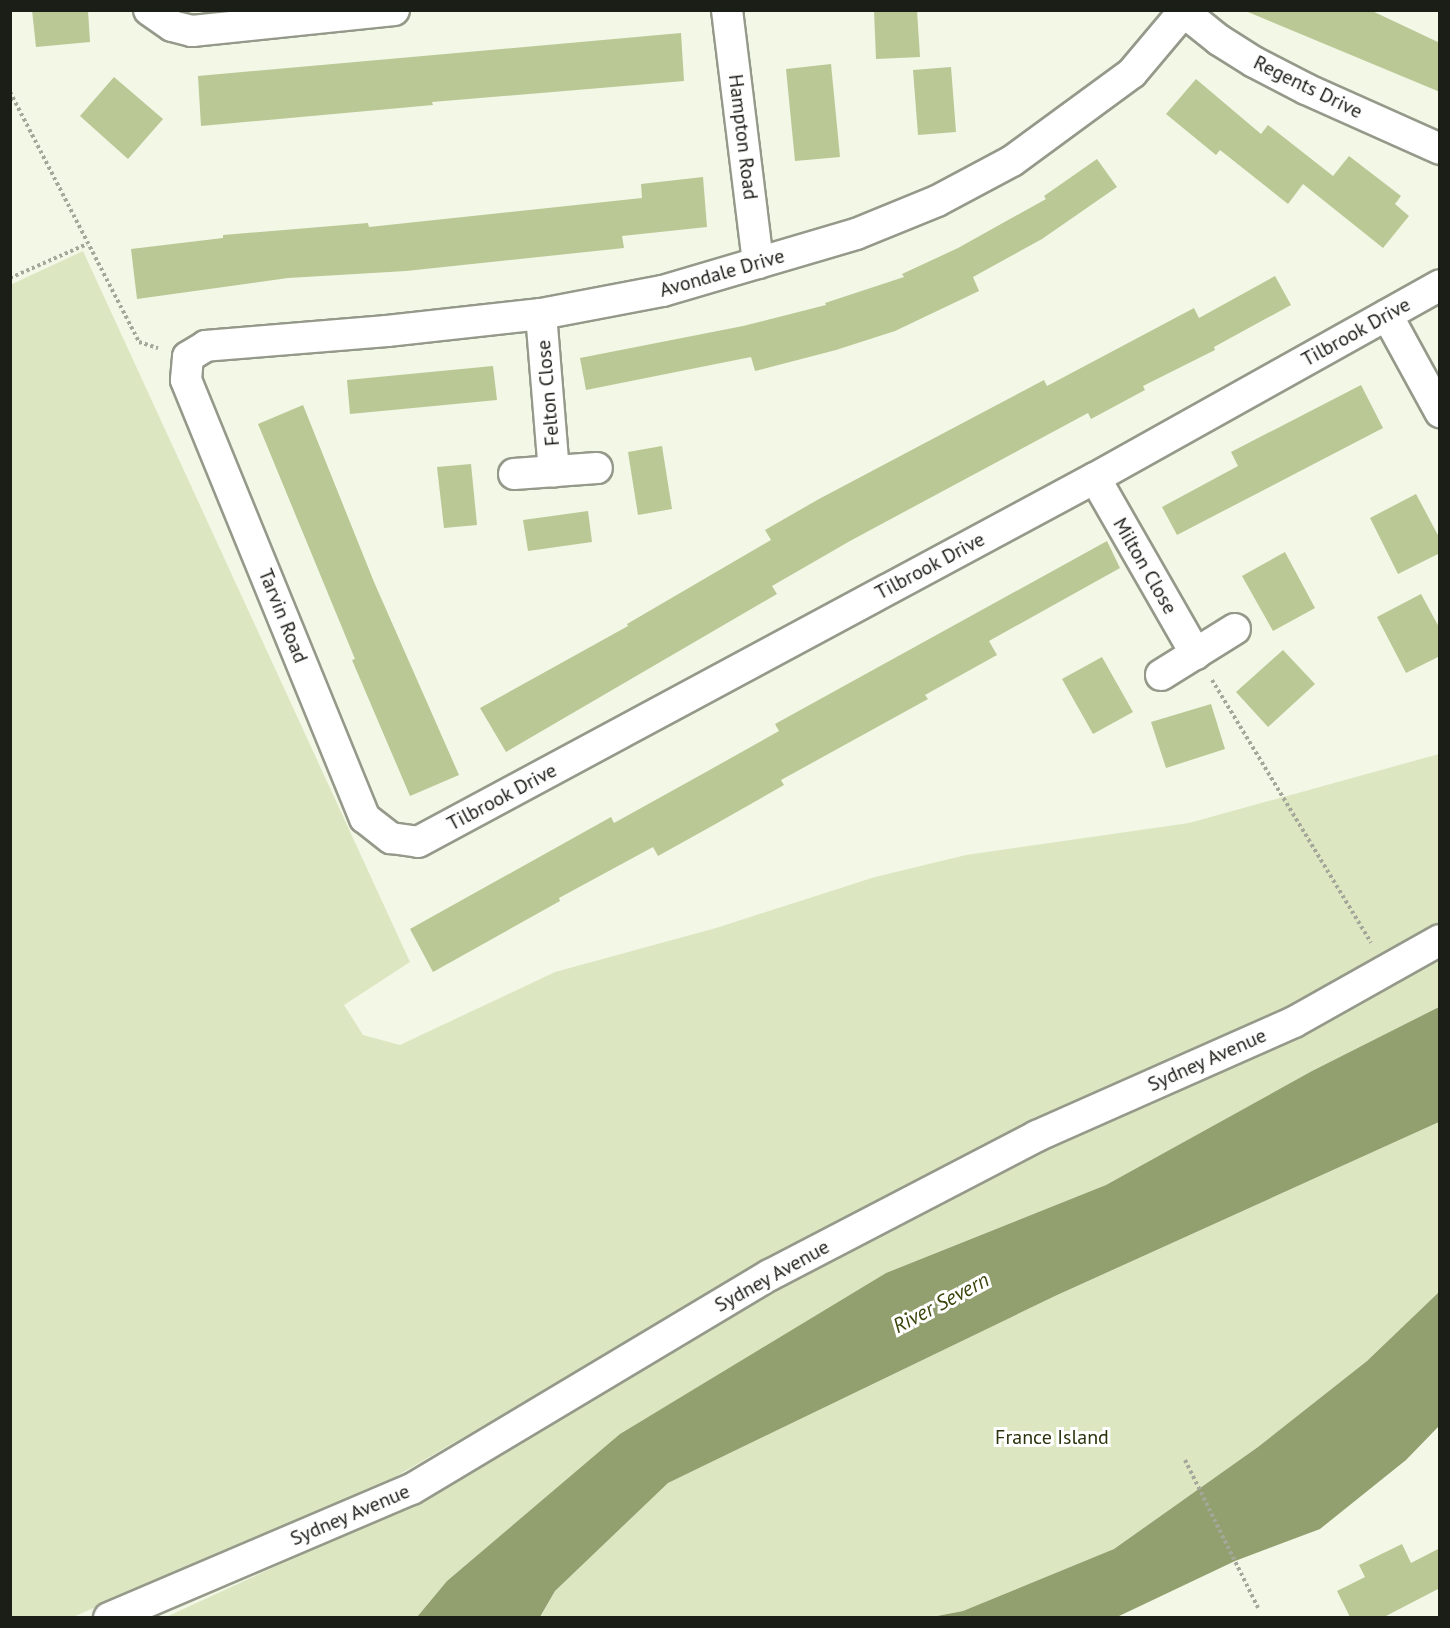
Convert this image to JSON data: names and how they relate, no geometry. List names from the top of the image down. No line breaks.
{"streets":{"street":["Regents Drive","Hampton Road","Avondale Drive","Tilbrook Drive","Felton Close","Milton Close","Tarvin Road","Sydney Avenue"]},"crossings":[["Regents Drive","Avondale Drive"],["Hampton Road","Avondale Drive"],["Avondale Drive","Felton Close"],["Avondale Drive","Tarvin Road"],["Tilbrook Drive","Milton Close"],["Tilbrook Drive","Tarvin Road"]],"water":["River Severn"],"parks":["France Island"]}
